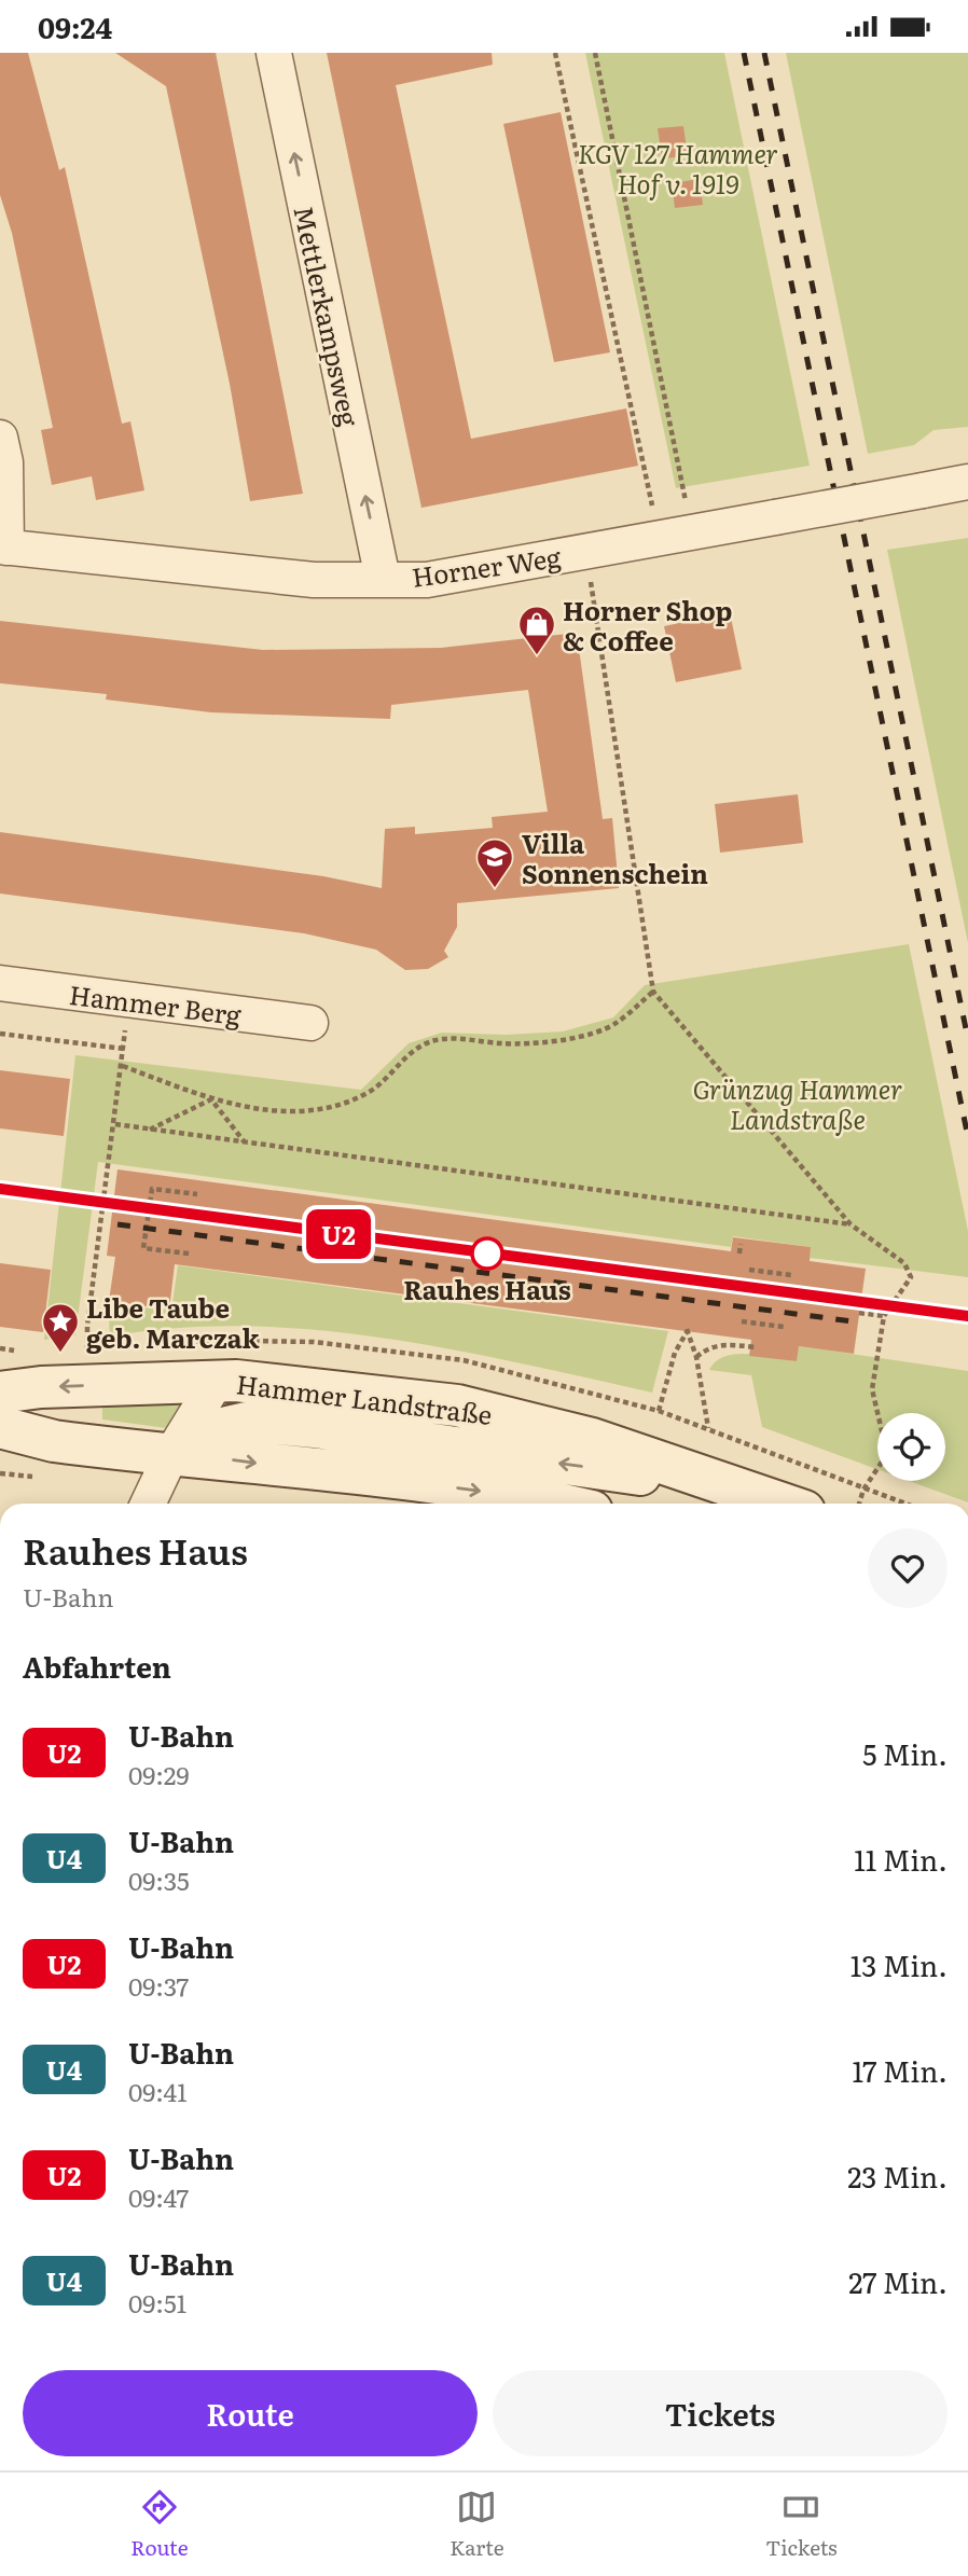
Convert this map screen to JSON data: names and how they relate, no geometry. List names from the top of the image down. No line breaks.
{"streets":{"main road":["Hammer Landstraße"],"street":["Mettlerkampsweg","Horner Weg","Hammer Berg"]},"crossings":[["Mettlerkampsweg","Horner Weg"]],"one_way":["Mettlerkampsweg"],"parks":["KGV 127 Hammer Hof v. 1919","Grünzug Hammer Landstraße"],"places":{"shop":["Horner Shop & Coffee"],"school or university":["Villa Sonnenschein"],"other":["Rauhes Haus"],"place":["Libe Taube geb. Marczak"]},"lines":["metro line U2"],"page":{"status":"09:24","on_map":"U2","heading":[["Rauhes Haus","U-Bahn"],"Abfahrten"],"list":[{"mark":"U2","name":"U-Bahn","note":"09:29","value":"5 Min."},{"mark":"U4","name":"U-Bahn","note":"09:35","value":"11 Min."},{"mark":"U2","name":"U-Bahn","note":"09:37","value":"13 Min."},{"mark":"U4","name":"U-Bahn","note":"09:41","value":"17 Min."},{"mark":"U2","name":"U-Bahn","note":"09:47","value":"23 Min."},{"mark":"U4","name":"U-Bahn","note":"09:51","value":"27 Min."}],"buttons":["Route","Tickets"],"tabs":["Route","Karte","Tickets"]}}
